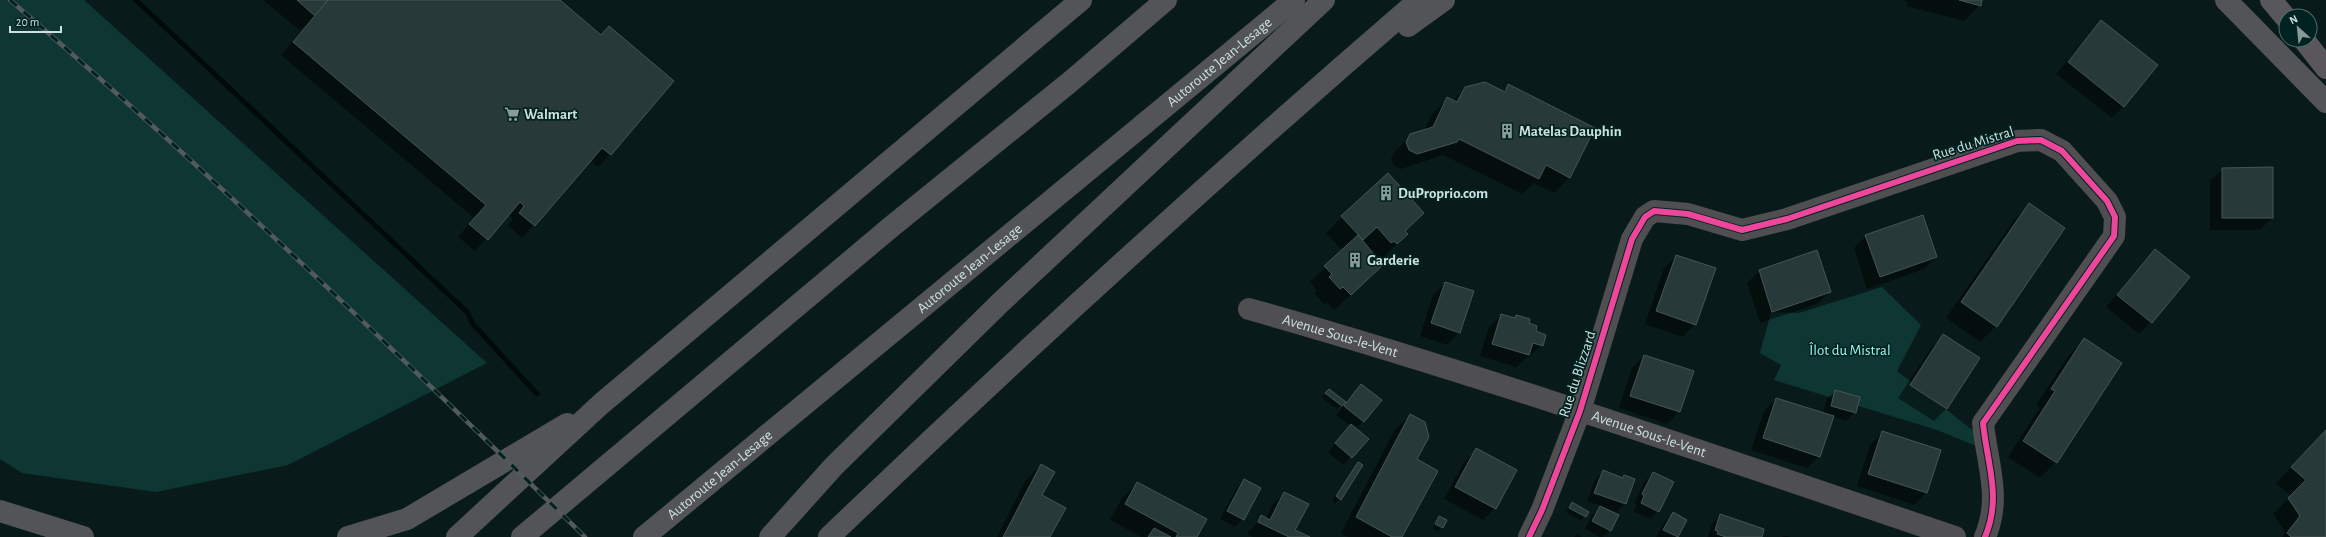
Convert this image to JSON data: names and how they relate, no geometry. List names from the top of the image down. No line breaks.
{"streets":{"highway":["Autoroute Jean-Lesage"],"street":["Rue du Mistral","Avenue Sous-le-Vent","Rue du Blizzard"]},"crossings":[["Rue du Mistral","Rue du Blizzard"],["Avenue Sous-le-Vent","Rue du Blizzard"]],"parks":["Îlot du Mistral"],"places":{"supermarket":["Walmart"],"building":["Matelas Dauphin","DuProprio.com","Garderie"]},"scale_bar":"20 m","north":"top left"}
